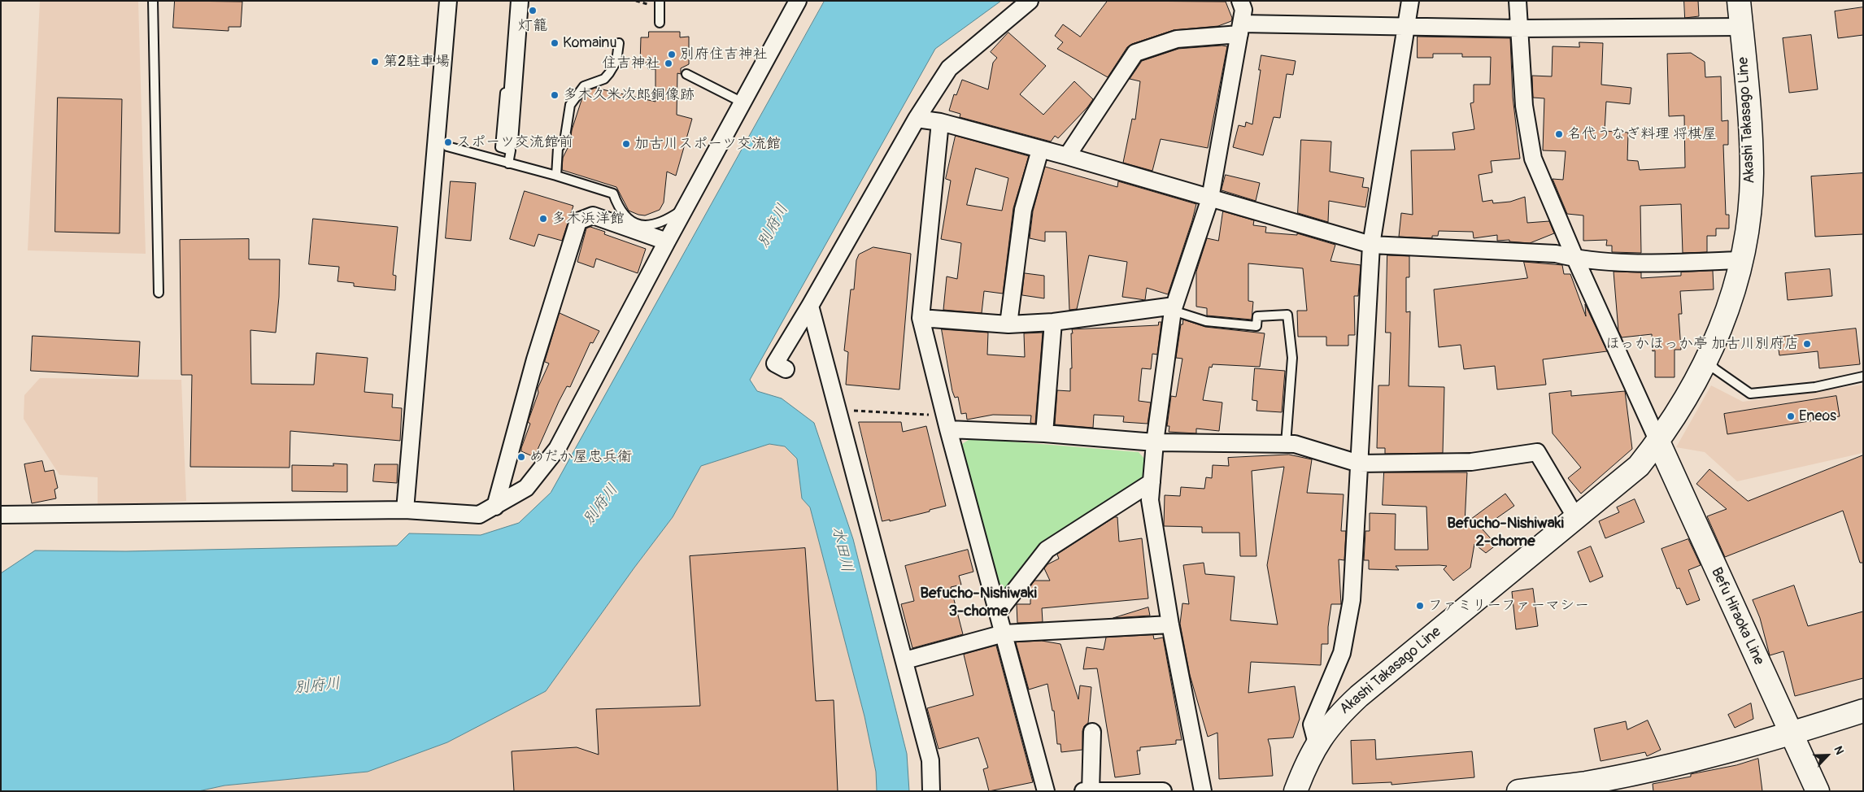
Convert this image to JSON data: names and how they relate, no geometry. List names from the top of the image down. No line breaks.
{"streets":{"main road":["Akashi Takasago Line","Befu Hiraoka Line"]},"crossings":[["Akashi Takasago Line","Befu Hiraoka Line"]],"districts":["Befucho-Nishiwaki 2-chome","Befucho-Nishiwaki 3-chome"],"water":["別府川","水田川"],"places":["灯籠","Komainu","別府住吉神社","第2駐車場","住吉神社","多木久米次郎銅像跡","名代うなぎ料理 将棋屋","スポーツ交流館前","加古川スポーツ交流館","多木浜洋館","ほっかほっか亭 加古川別府店","Eneos","めだか屋忠兵衛","ファミリーファーマシー"],"north":"top right"}
